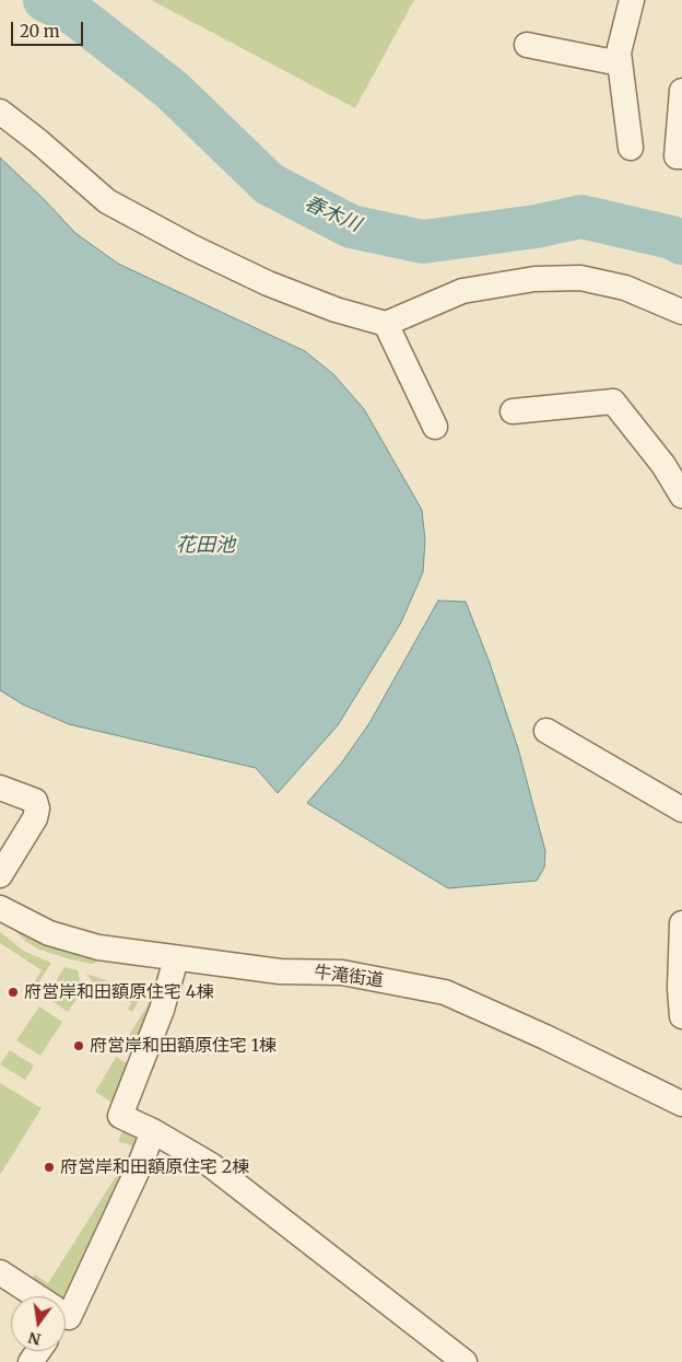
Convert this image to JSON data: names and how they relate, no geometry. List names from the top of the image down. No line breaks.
{"streets":{"street":["牛滝街道"]},"water":["春木川","花田池"],"places":["府営岸和田額原住宅 4棟","府営岸和田額原住宅 1棟","府営岸和田額原住宅 2棟"],"scale_bar":"20 m","north":"bottom"}
